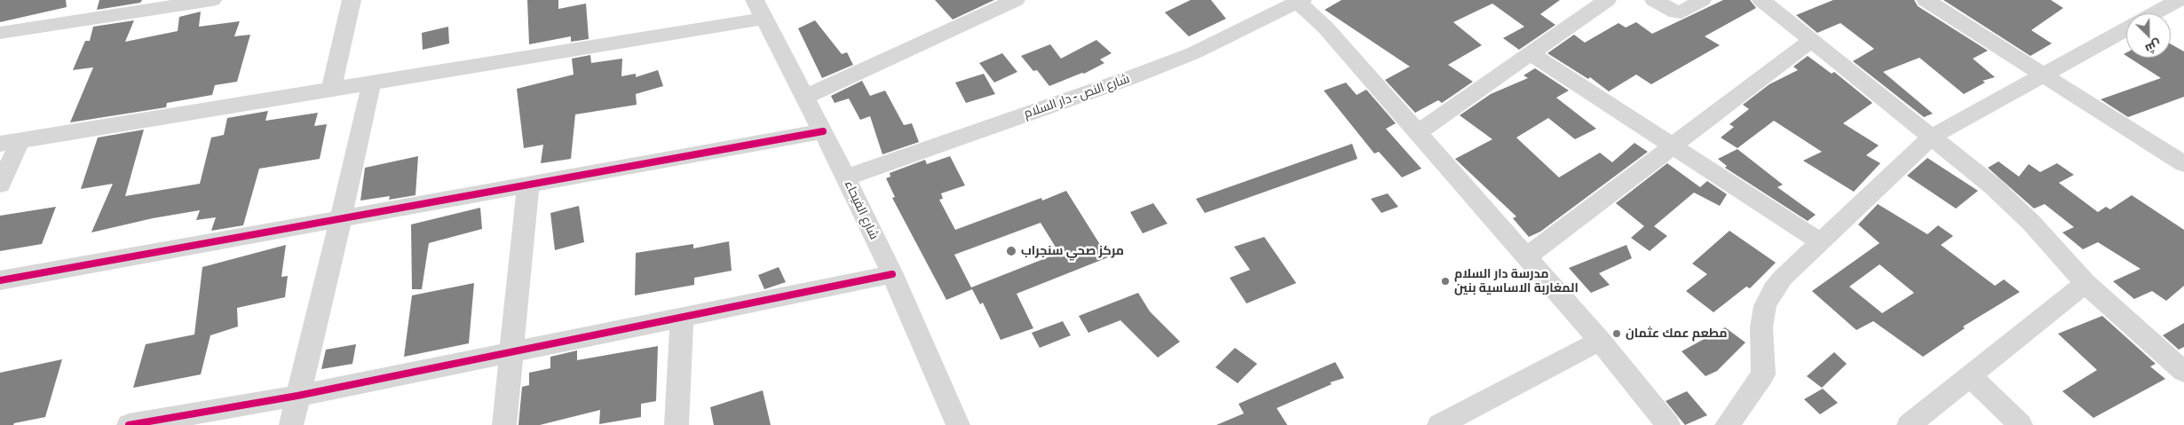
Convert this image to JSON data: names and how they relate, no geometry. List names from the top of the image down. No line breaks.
{"streets":{"street":["شارع النص - دار السلام","شارع الفيحاء"]},"crossings":[["شارع النص - دار السلام","شارع الفيحاء"]],"places":["مركز صحي سنجراب","مدرسة دار السلام المغاربة الاساسية بنين","مطعم عمك عثمان"],"north":"bottom right"}
